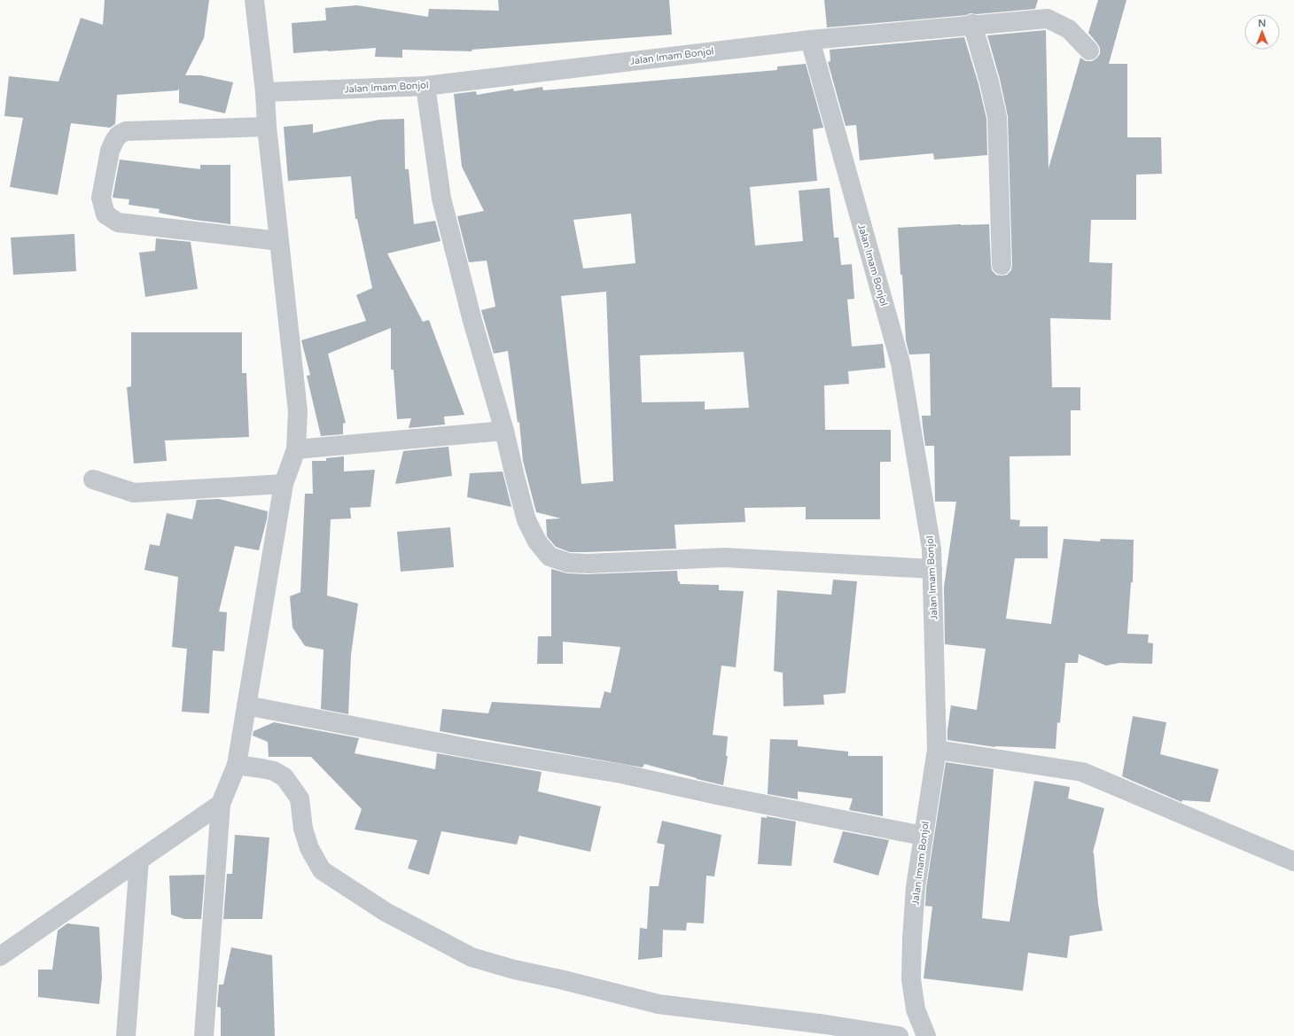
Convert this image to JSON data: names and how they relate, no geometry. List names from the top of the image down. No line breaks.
{"streets":{"street":["Jalan Imam Bonjol"]},"north":"top"}
